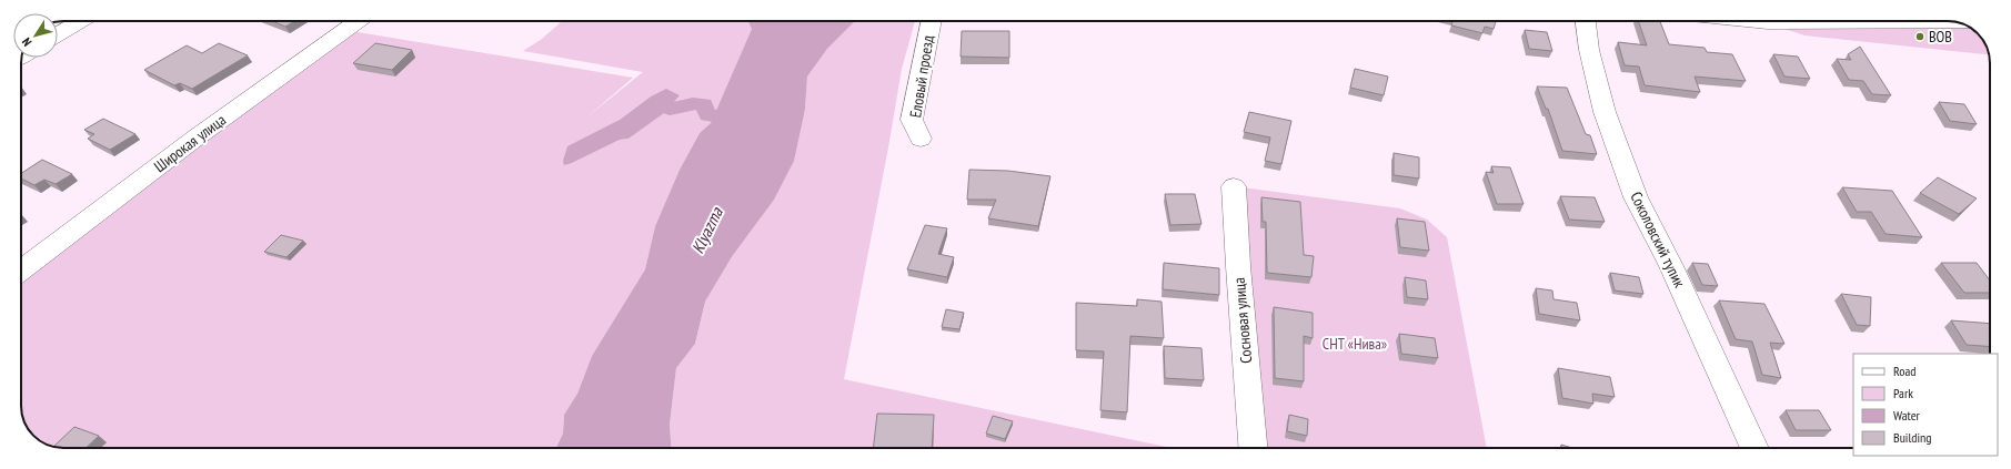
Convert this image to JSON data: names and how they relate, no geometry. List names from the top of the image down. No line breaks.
{"streets":{"street":["Еловый проезд","Широкая улица","Соколовский тупик","Сосновая улица"]},"water":["Klyazma"],"parks":["СНТ «Нива»"],"places":["ВОВ"],"legend":["Road","Park","Water","Building"],"north":"bottom left"}
